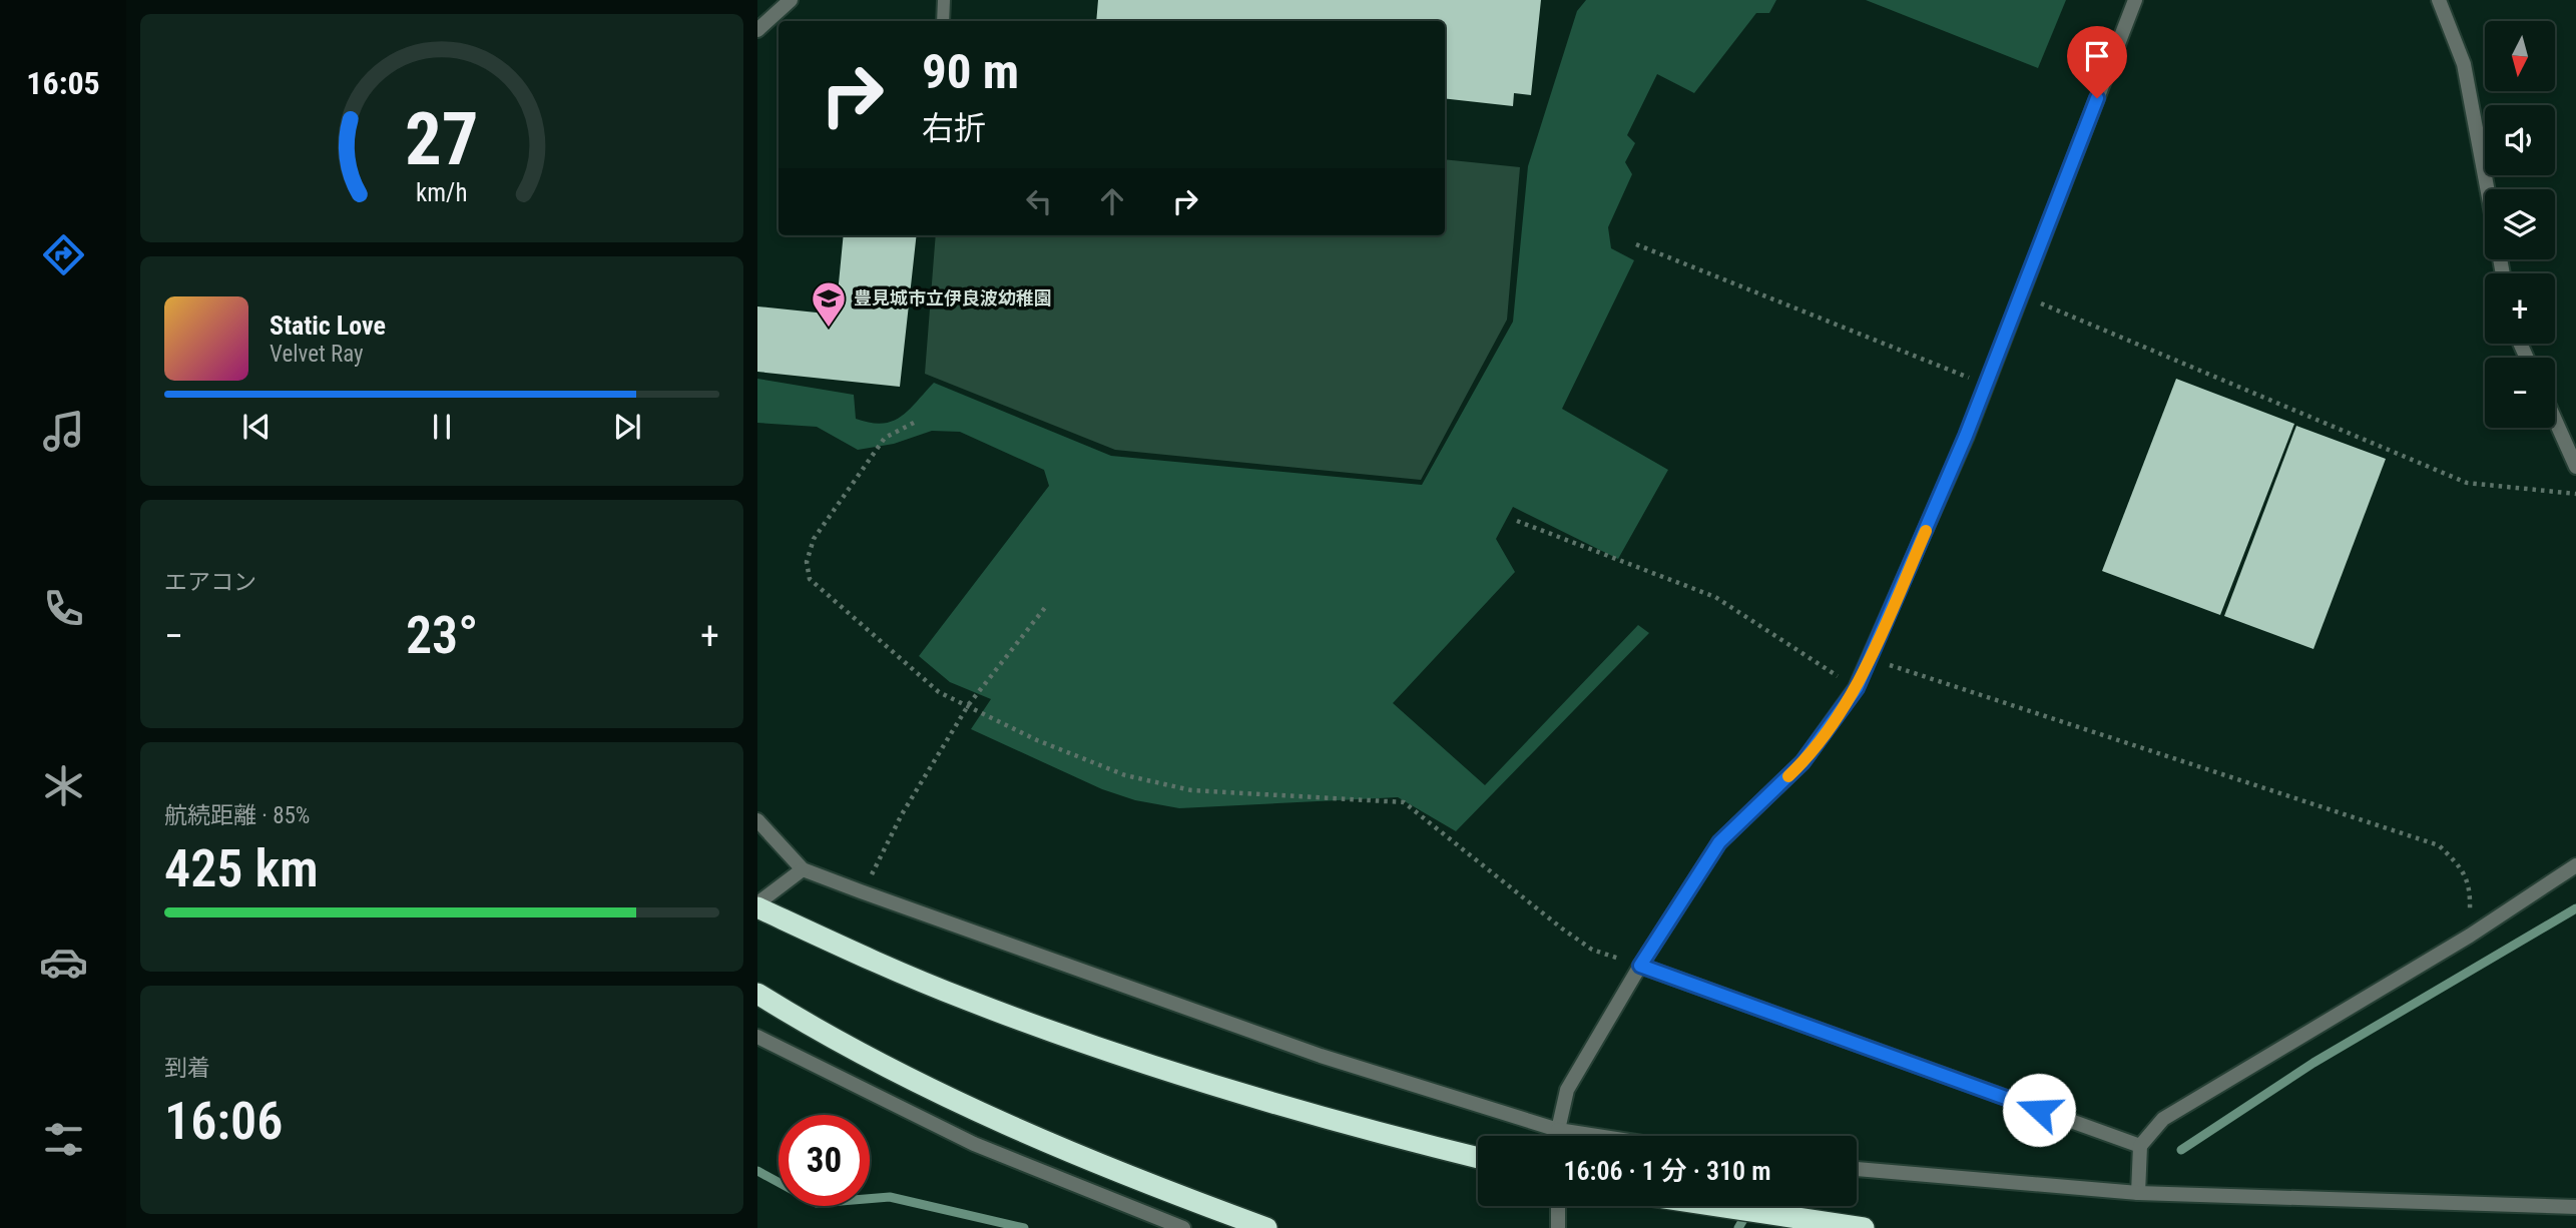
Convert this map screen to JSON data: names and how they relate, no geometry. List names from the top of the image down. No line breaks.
{"places":{"school or university":["豊見城市立伊良波幼稚園"]},"north":"bottom","page":{"tabs":"16:05","map_buttons":["+","−"],"turn":["90 m","右折"],"song":["Static Love","Velvet Ray"],"tile":["エアコン",["航続距離 · 85%","425 km"],["到着","16:06"]],"heat":["−","23°","+"],"limit":"30","trip":"16:06 · 1 分 · 310 m","gauge":["27","km/h"]}}
